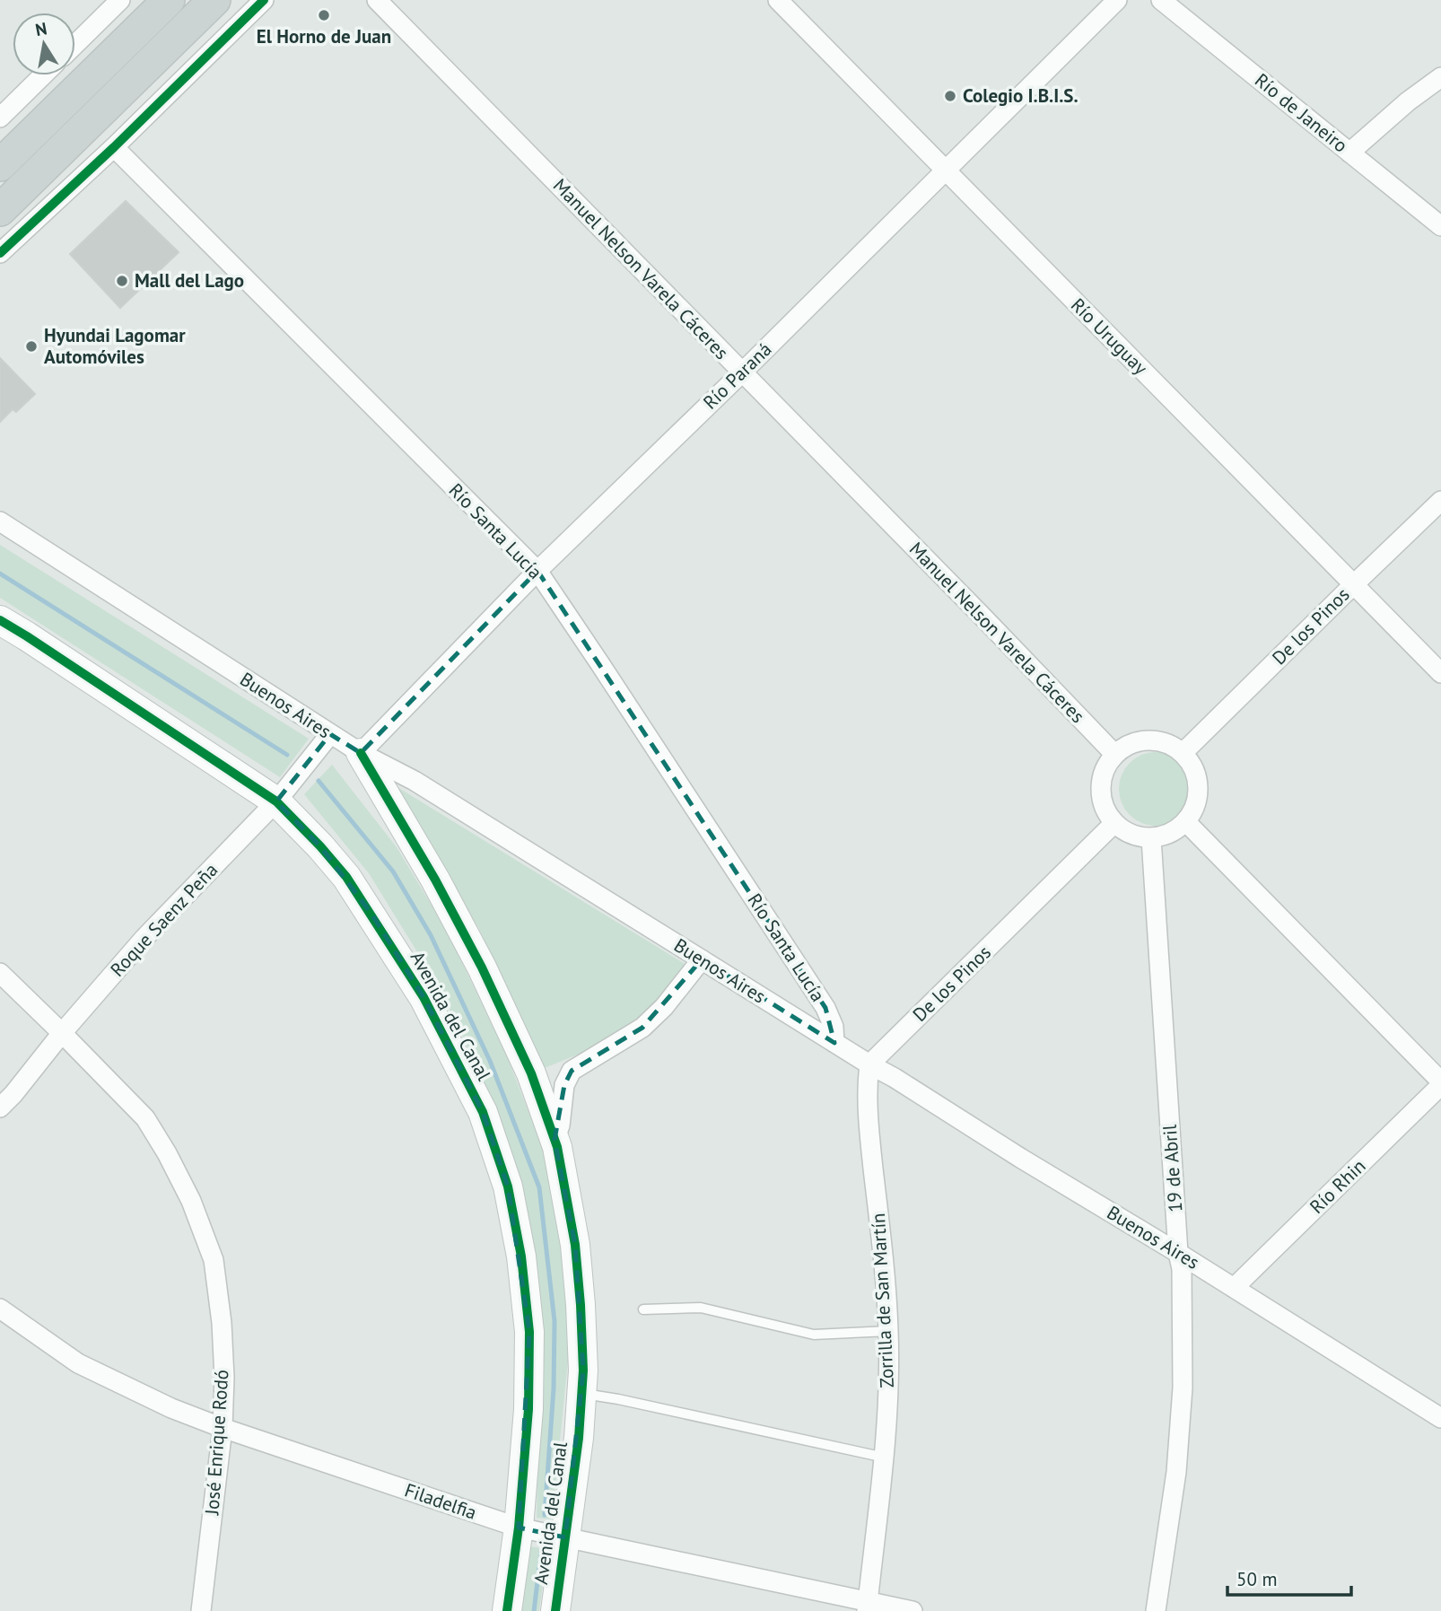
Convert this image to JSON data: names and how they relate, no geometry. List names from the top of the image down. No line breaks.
{"streets":{"street":["Río de Janeiro","Manuel Nelson Varela Cáceres","Río Uruguay","Río Paraná","Río Santa Lucía","De los Pinos","Buenos Aires","Roque Saenz Peña","Avenida del Canal","19 de Abril","Río Rhin","Zorrilla de San Martín","José Enrique Rodó","Filadelfia"]},"crossings":[["Manuel Nelson Varela Cáceres","Río Paraná"],["Manuel Nelson Varela Cáceres","De los Pinos"],["Manuel Nelson Varela Cáceres","19 de Abril"],["Río Uruguay","Río Paraná"],["Río Uruguay","De los Pinos"],["Río Paraná","Río Santa Lucía"],["Río Paraná","Buenos Aires"],["Río Paraná","Avenida del Canal"],["Río Santa Lucía","Buenos Aires"],["De los Pinos","Buenos Aires"],["De los Pinos","19 de Abril"],["De los Pinos","Zorrilla de San Martín"],["Buenos Aires","Roque Saenz Peña"],["Buenos Aires","Avenida del Canal"],["Buenos Aires","19 de Abril"],["Buenos Aires","Río Rhin"],["Buenos Aires","Zorrilla de San Martín"],["Roque Saenz Peña","Avenida del Canal"],["Roque Saenz Peña","José Enrique Rodó"],["Avenida del Canal","Filadelfia"],["Zorrilla de San Martín","Filadelfia"],["José Enrique Rodó","Filadelfia"]],"places":["El Horno de Juan","Colegio I.B.I.S.","Mall del Lago","Hyundai Lagomar Automóviles"],"scale_bar":"50 m","north":"top"}
